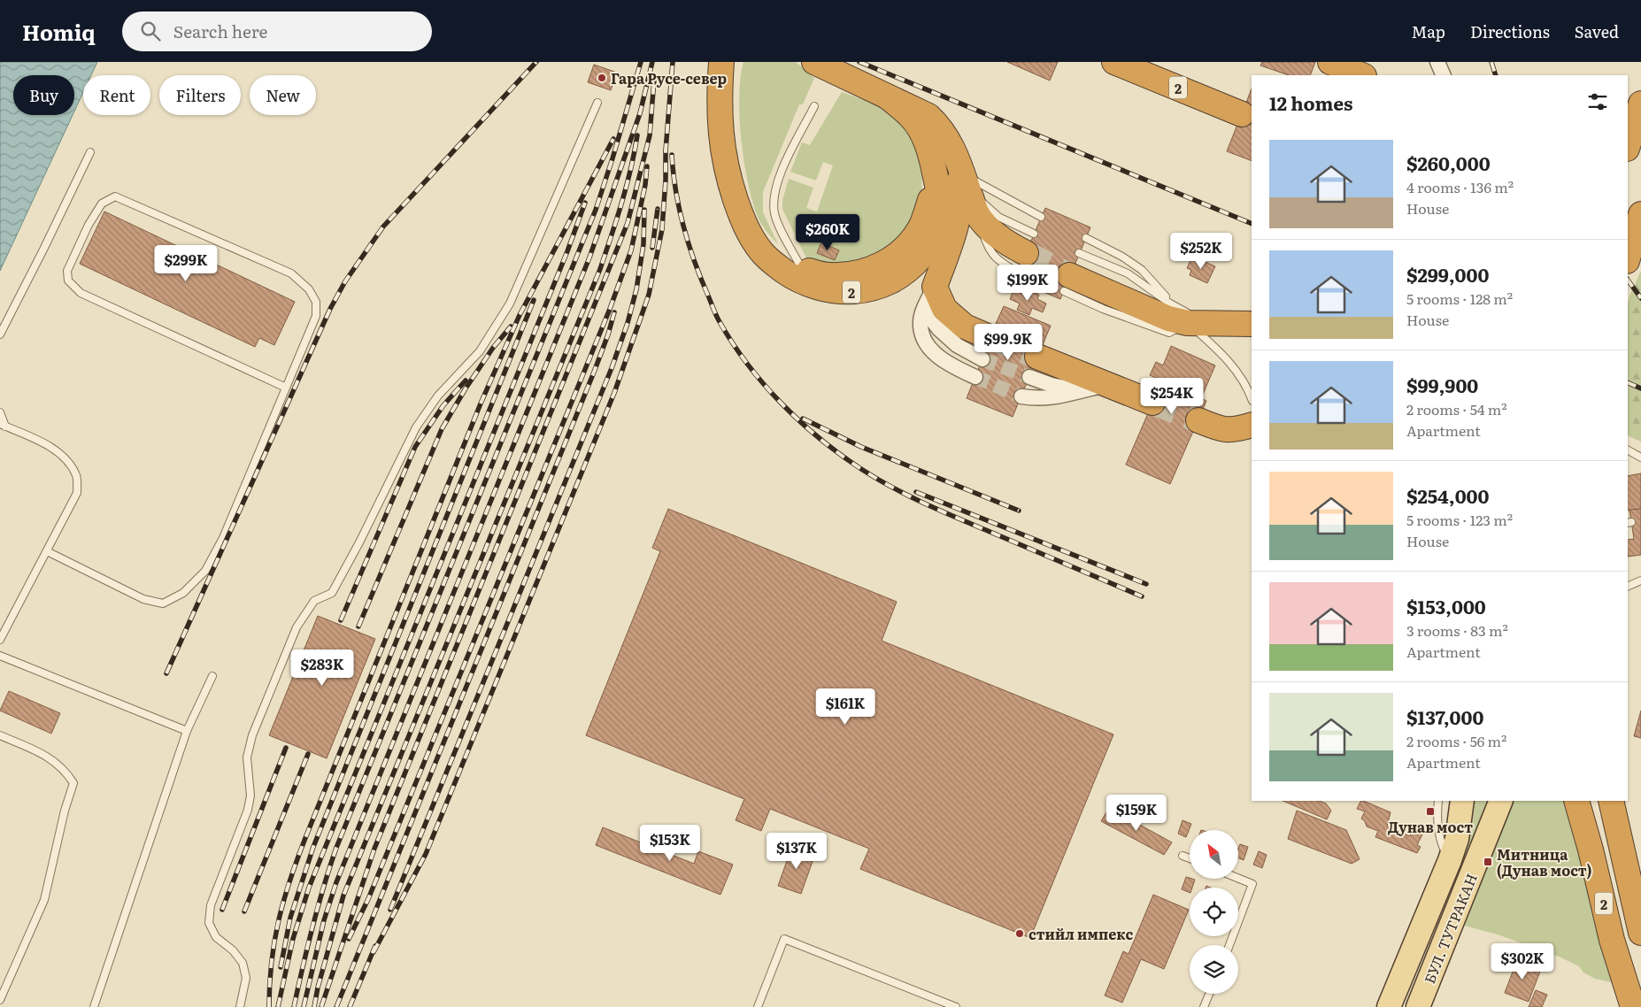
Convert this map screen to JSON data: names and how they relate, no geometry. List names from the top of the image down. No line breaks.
{"streets":{"highway":["2"],"main road":["БУЛ. ТУТРАКАН"]},"places":{"other":["Гара Русе-север","стийл импекс"],"transit":["Дунав мост","Митница (Дунав мост)"]},"north":"top left","page":{"header":"Homiq","search":"Search here","nav":["Map","Directions","Saved"],"chip":["Buy","Rent","Filters","New"],"heading":"12 homes","list":[{"name":"$260,000","note":"4 rooms · 136 m² · House"},{"name":"$299,000","note":"5 rooms · 128 m² · House"},{"name":"$99,900","note":"2 rooms · 54 m² · Apartment"},{"name":"$254,000","note":"5 rooms · 123 m² · House"},{"name":"$153,000","note":"3 rooms · 83 m² · Apartment"},{"name":"$137,000","note":"2 rooms · 56 m² · Apartment"}],"price":["$260K","$252K","$299K","$199K","$99.9K","$254K","$283K","$161K","$159K","$153K","$137K","$302K"]}}
